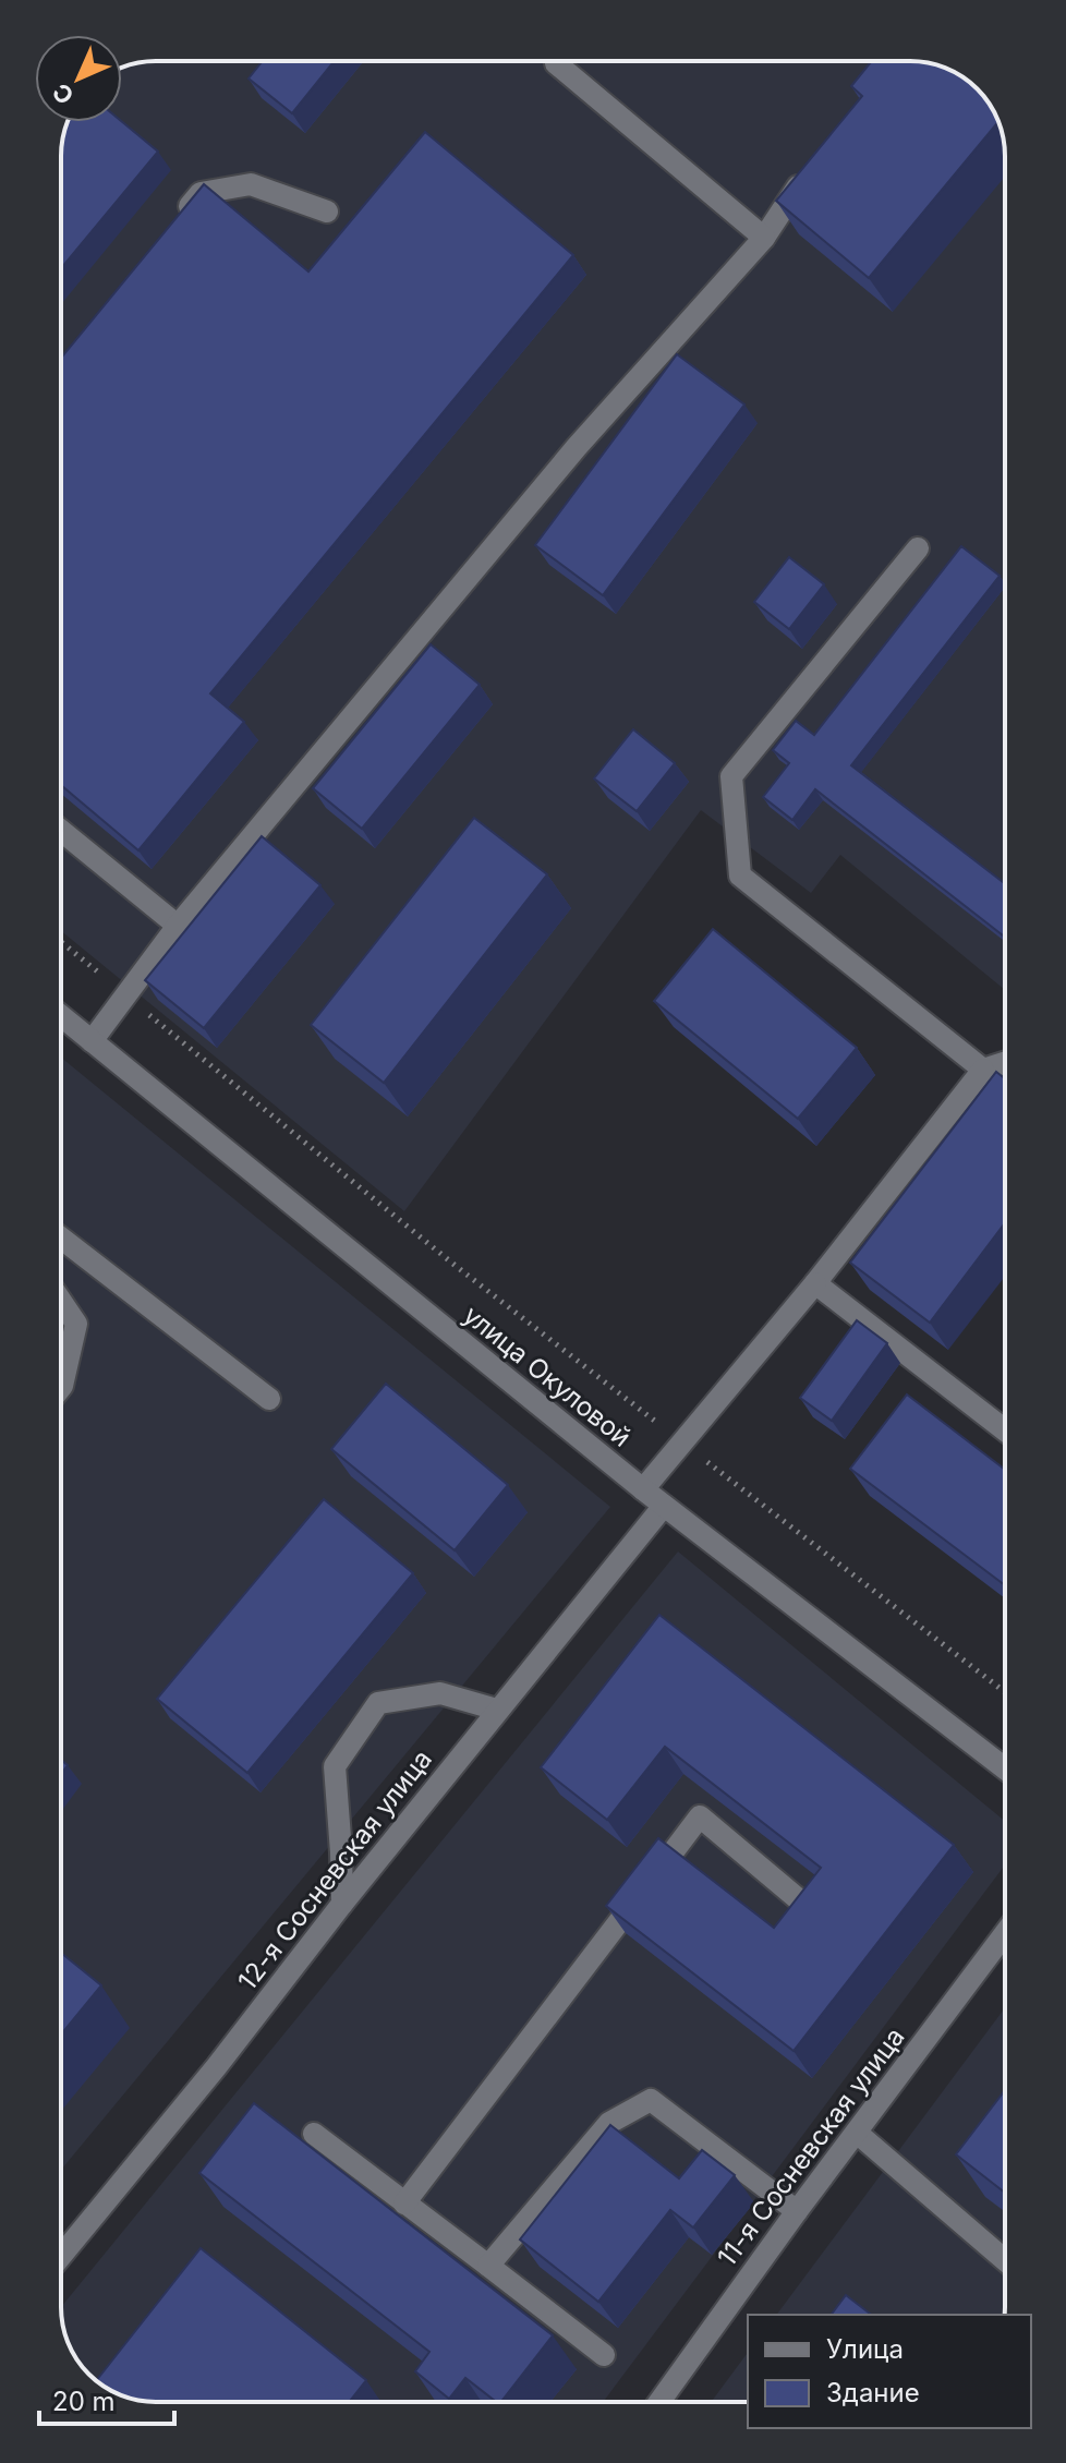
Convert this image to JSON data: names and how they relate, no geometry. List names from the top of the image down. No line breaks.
{"streets":{"street":["улица Окуловой","12-я Сосневская улица","11-я Сосневская улица"]},"crossings":[["улица Окуловой","12-я Сосневская улица"]],"legend":["Улица","Здание"],"scale_bar":"20 m","north":"bottom left"}
